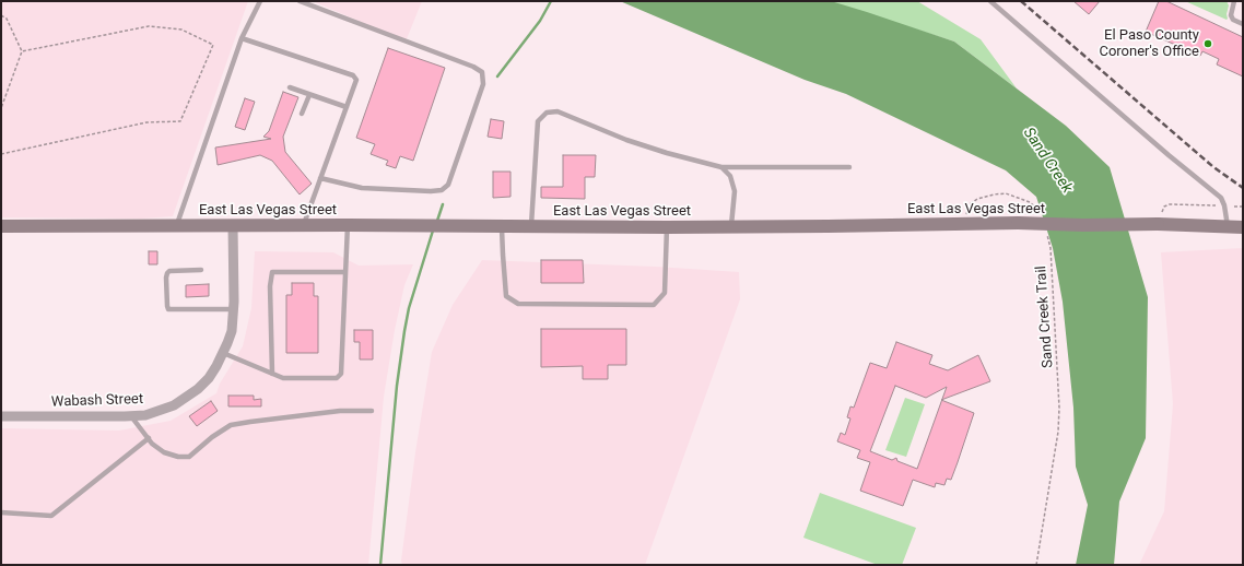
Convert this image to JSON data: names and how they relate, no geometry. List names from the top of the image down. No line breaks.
{"streets":{"street":["East Las Vegas Street","Wabash Street"],"path":["Sand Creek Trail"]},"crossings":[["East Las Vegas Street","Wabash Street"]],"water":["Sand Creek"],"places":["El Paso County Coroner's Office"]}
